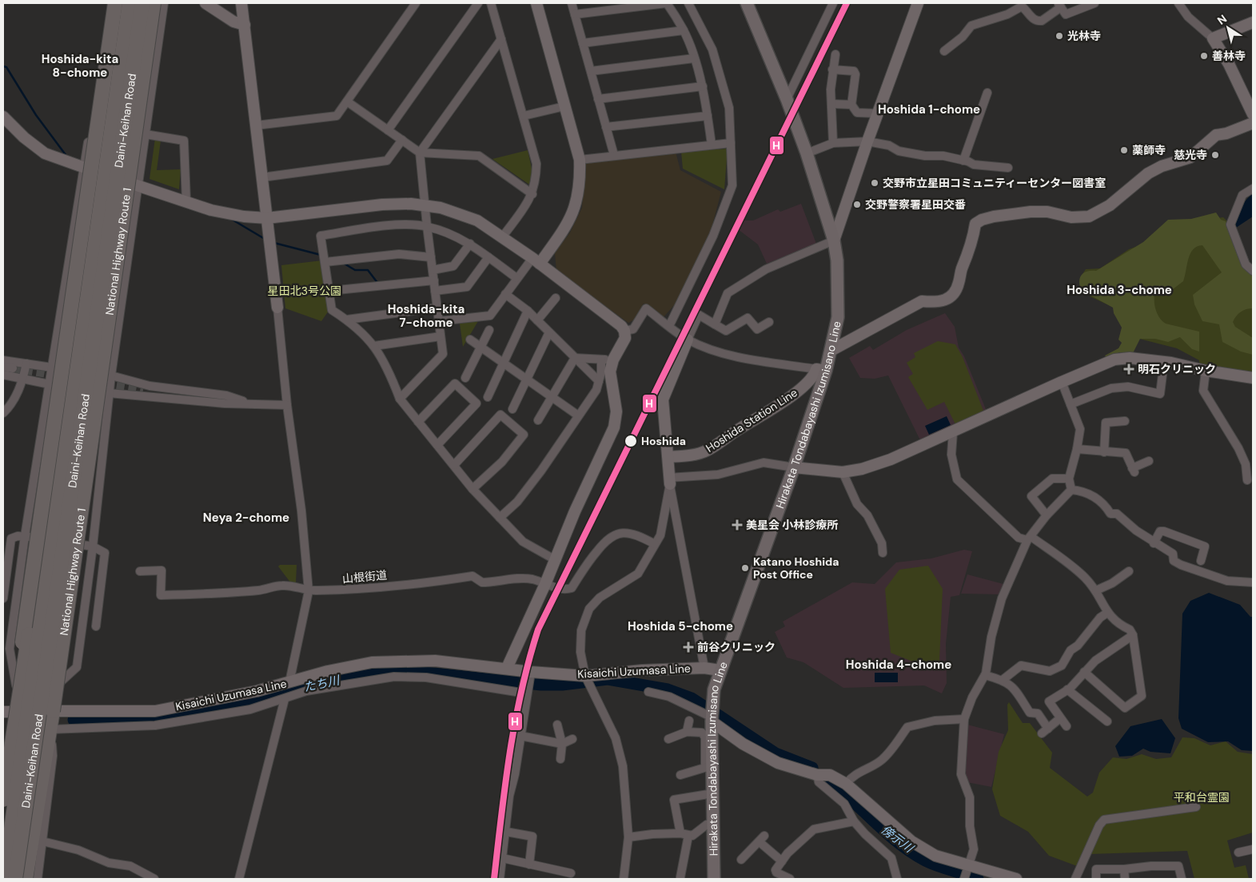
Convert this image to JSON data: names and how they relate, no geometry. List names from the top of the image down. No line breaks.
{"streets":{"highway":["Daini-Keihan Road","National Highway Route 1"],"main road":["Hirakata Tondabayashi Izumisano Line"],"street":["Hoshida Station Line","山根街道","Kisaichi Uzumasa Line"]},"crossings":[["National Highway Route 1","Kisaichi Uzumasa Line"],["Hirakata Tondabayashi Izumisano Line","Hoshida Station Line"],["Hirakata Tondabayashi Izumisano Line","Kisaichi Uzumasa Line"]],"districts":["Hoshida-kita 8-chome","Hoshida 1-chome","Hoshida 3-chome","Hoshida-kita 7-chome","Neya 2-chome","Hoshida 5-chome","Hoshida 4-chome"],"water":["たち川","傍示川"],"parks":["星田北3号公園","平和台霊園"],"places":{"other":["光林寺","善林寺","薬師寺","慈光寺","交野市立星田コミュニティーセンター図書室","交野警察署星田交番","Hoshida","Katano Hoshida Post Office"],"health":["明石クリニック","美星会 小林診療所","前谷クリニック"]},"lines":["transit line H"],"north":"top left"}
